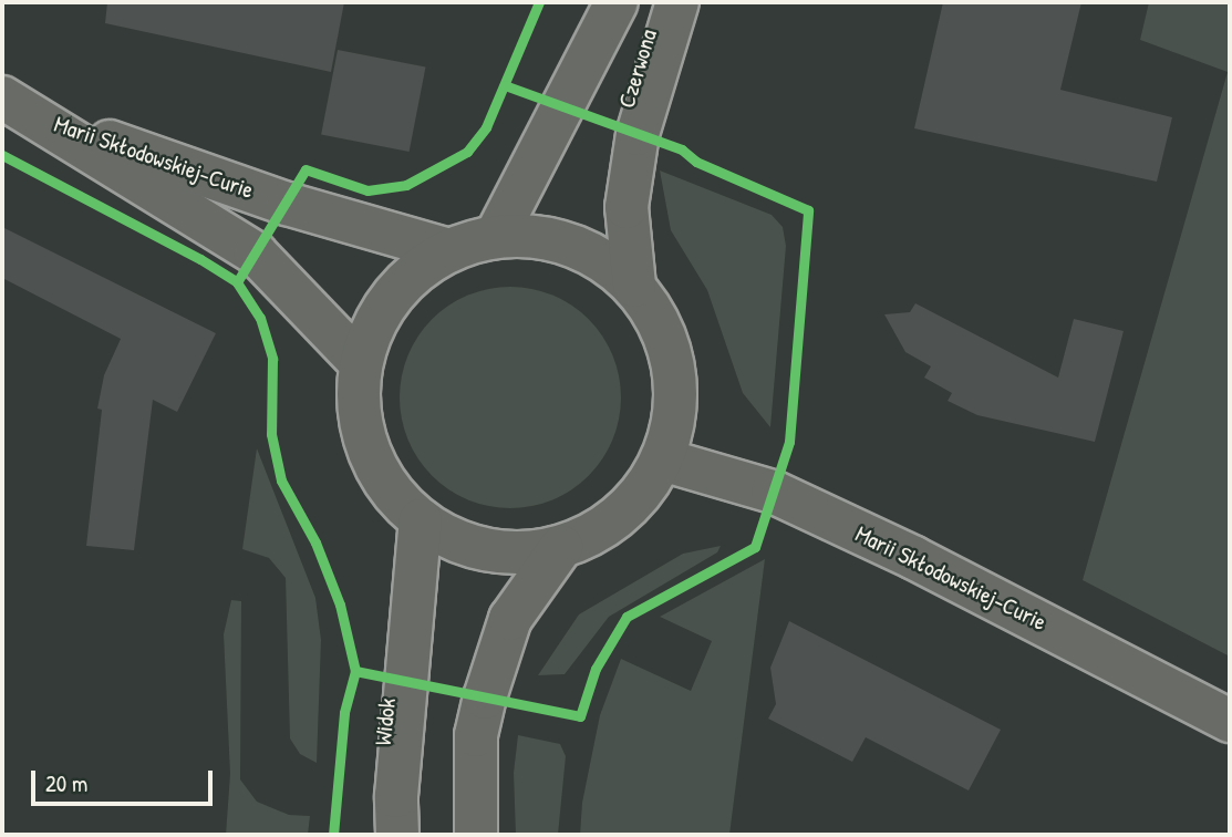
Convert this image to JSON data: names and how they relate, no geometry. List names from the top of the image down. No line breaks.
{"streets":{"main road":["Czerwona","Marii Skłodowskiej-Curie","Widok"]},"scale_bar":"20 m"}
